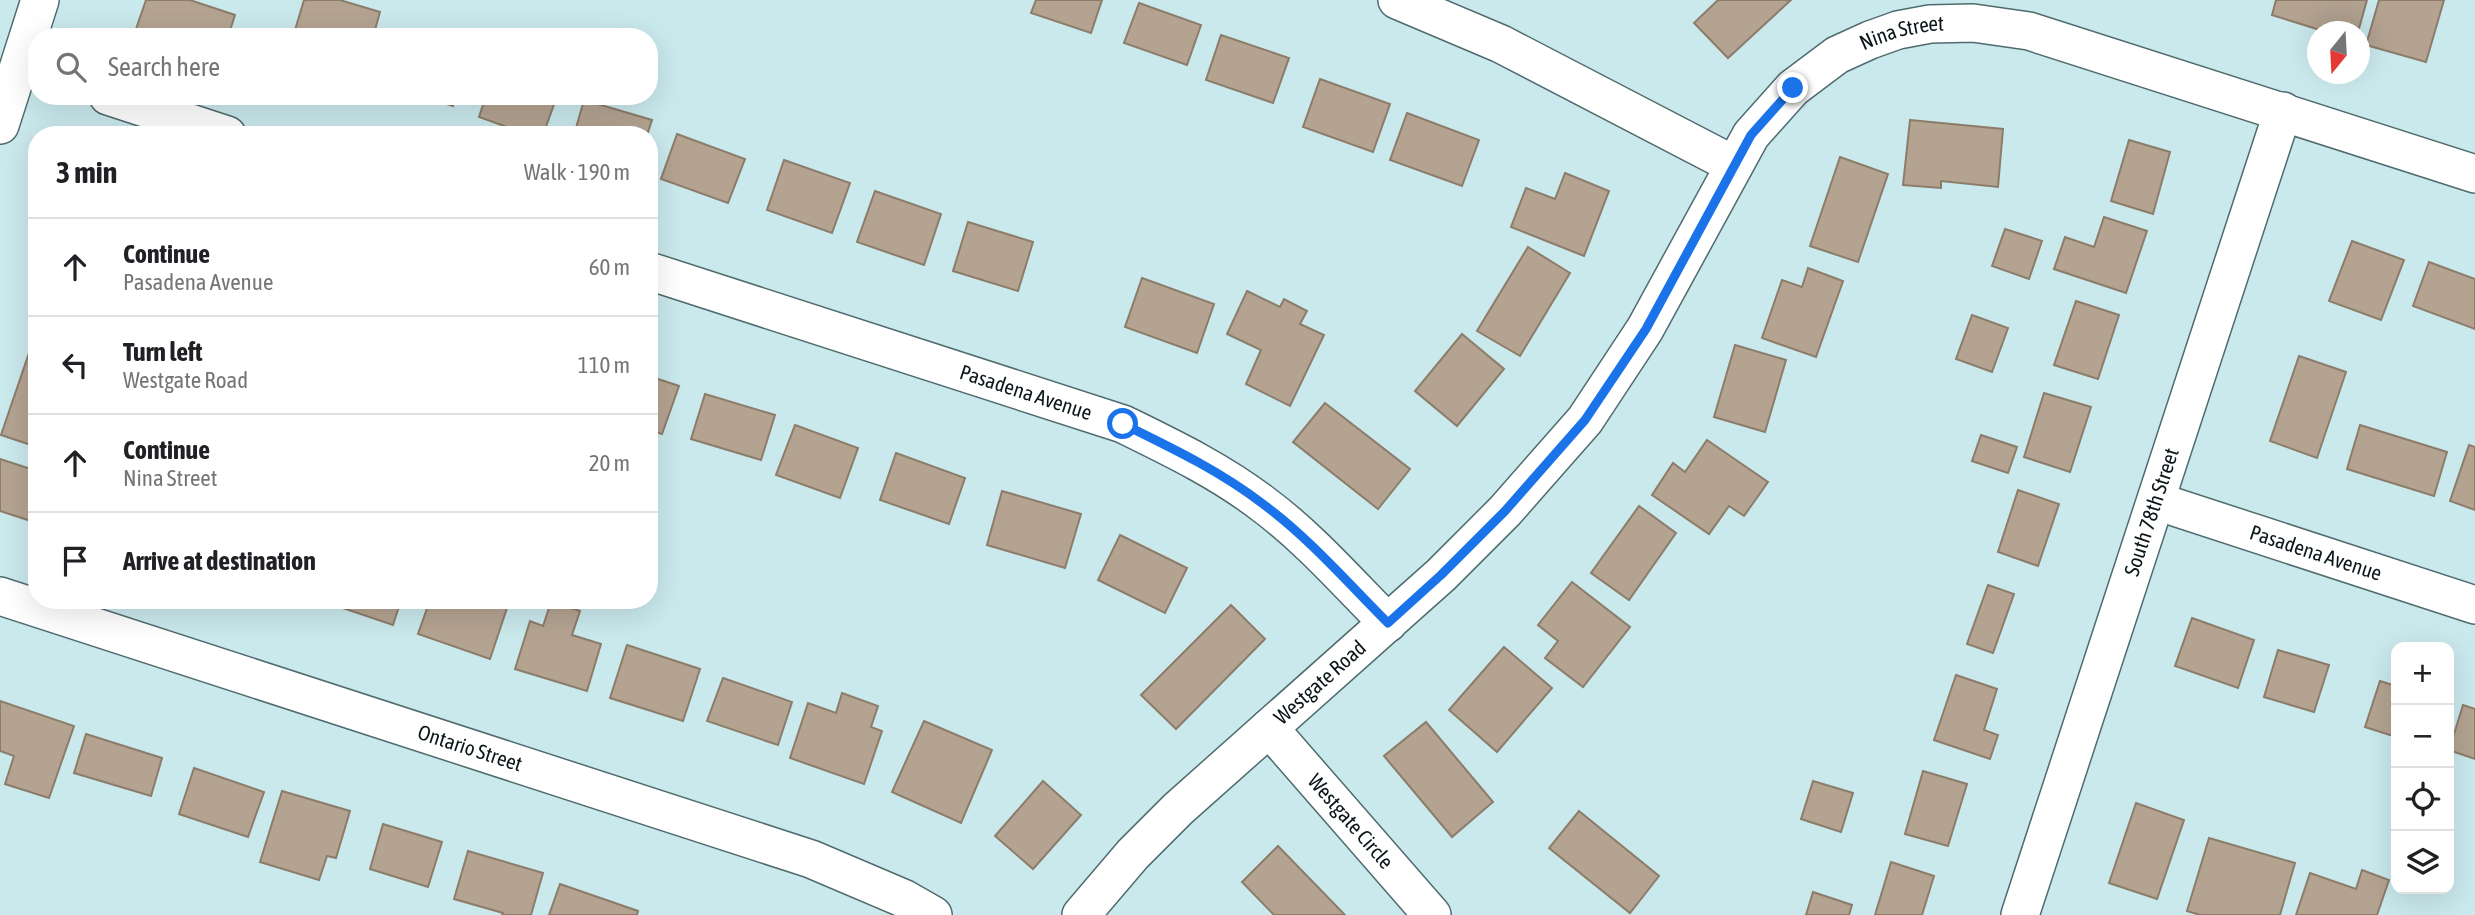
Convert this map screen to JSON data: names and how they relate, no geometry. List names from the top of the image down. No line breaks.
{"streets":{"street":["Nina Street","Pasadena Avenue","South 78th Street","Westgate Road","Ontario Street","Westgate Circle"]},"crossings":[["Nina Street","South 78th Street"],["Nina Street","Westgate Road"],["Pasadena Avenue","South 78th Street"],["Pasadena Avenue","Westgate Road"],["Westgate Road","Westgate Circle"]],"north":"bottom","page":{"search":"Search here","heading":["3 min","Walk · 190 m"],"list":[["Continue","Pasadena Avenue","60 m"],["Turn left","Westgate Road","110 m"],["Continue","Nina Street","20 m"],"Arrive at destination"],"map_buttons":["+","−"]}}
